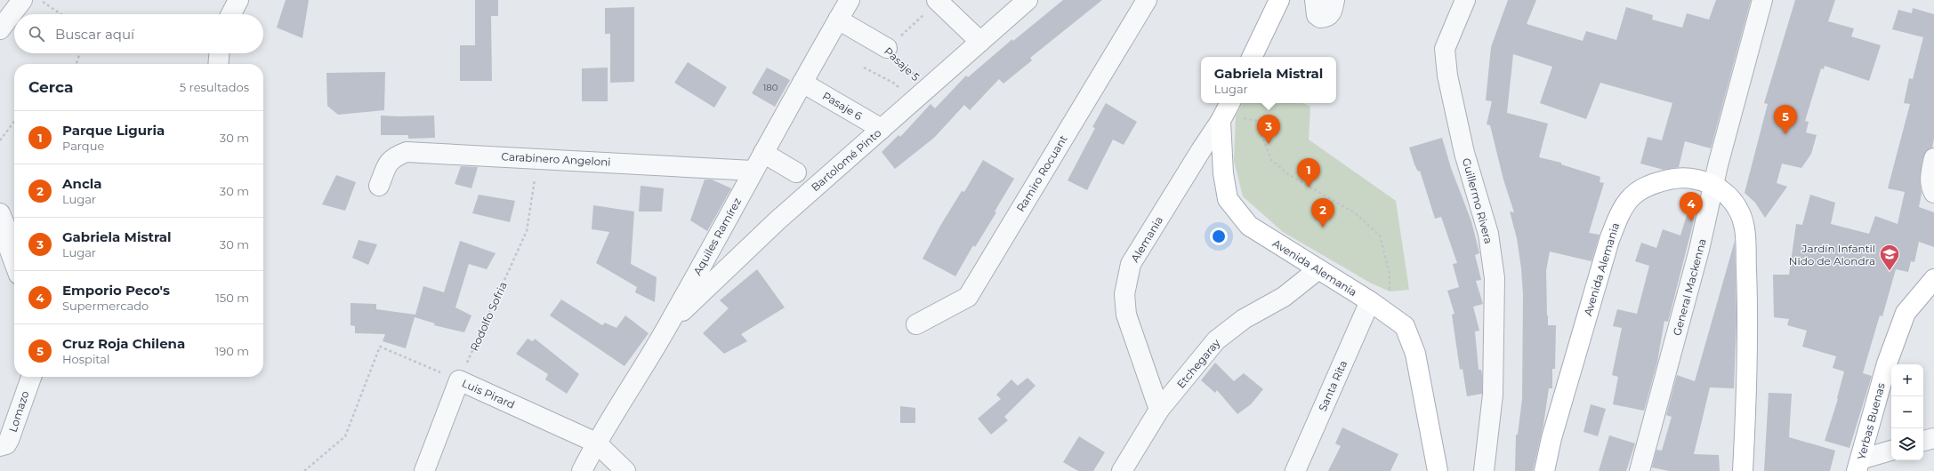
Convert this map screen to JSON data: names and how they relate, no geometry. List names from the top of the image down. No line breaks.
{"streets":{"main road":["Avenida Alemania","Yerbas Buenas"],"street":["Pasaje 5","Pasaje 6","Carabinero Angeloni","Bartolomé Pinto","Ramiro Rocuant","Guillermo Rivera","Aquiles Ramírez","Alemania","General Mackenna","Etchegaray","Santa Rita","Luis Pirard","Lomazo"],"path":["Rodolfo Sofria"]},"crossings":[["Pasaje 5","Bartolomé Pinto"],["Pasaje 5","Aquiles Ramírez"],["Pasaje 6","Bartolomé Pinto"],["Pasaje 6","Aquiles Ramírez"],["Carabinero Angeloni","Aquiles Ramírez"],["Carabinero Angeloni","Rodolfo Sofria"],["Bartolomé Pinto","Aquiles Ramírez"],["Aquiles Ramírez","Luis Pirard"],["Alemania","Avenida Alemania"],["Alemania","Etchegaray"],["Avenida Alemania","General Mackenna"],["Avenida Alemania","Etchegaray"],["Avenida Alemania","Santa Rita"],["Rodolfo Sofria","Luis Pirard"]],"places":{"school or university":["Jardín Infantil Nido de Alondra"]},"house_numbers":["180"],"page":{"search":"Buscar aquí","popup":["Gabriela Mistral","Lugar"],"heading":["Cerca","5 resultados"],"pins":["5","3","1","4","2"],"list":[{"mark":"1","name":"Parque Liguria","note":"Parque","value":"30 m"},{"mark":"2","name":"Ancla","note":"Lugar","value":"30 m"},{"mark":"3","name":"Gabriela Mistral","note":"Lugar","value":"30 m"},{"mark":"4","name":"Emporio Peco's","note":"Supermercado","value":"150 m"},{"mark":"5","name":"Cruz Roja Chilena","note":"Hospital","value":"190 m"}],"map_buttons":["+","−"]}}
